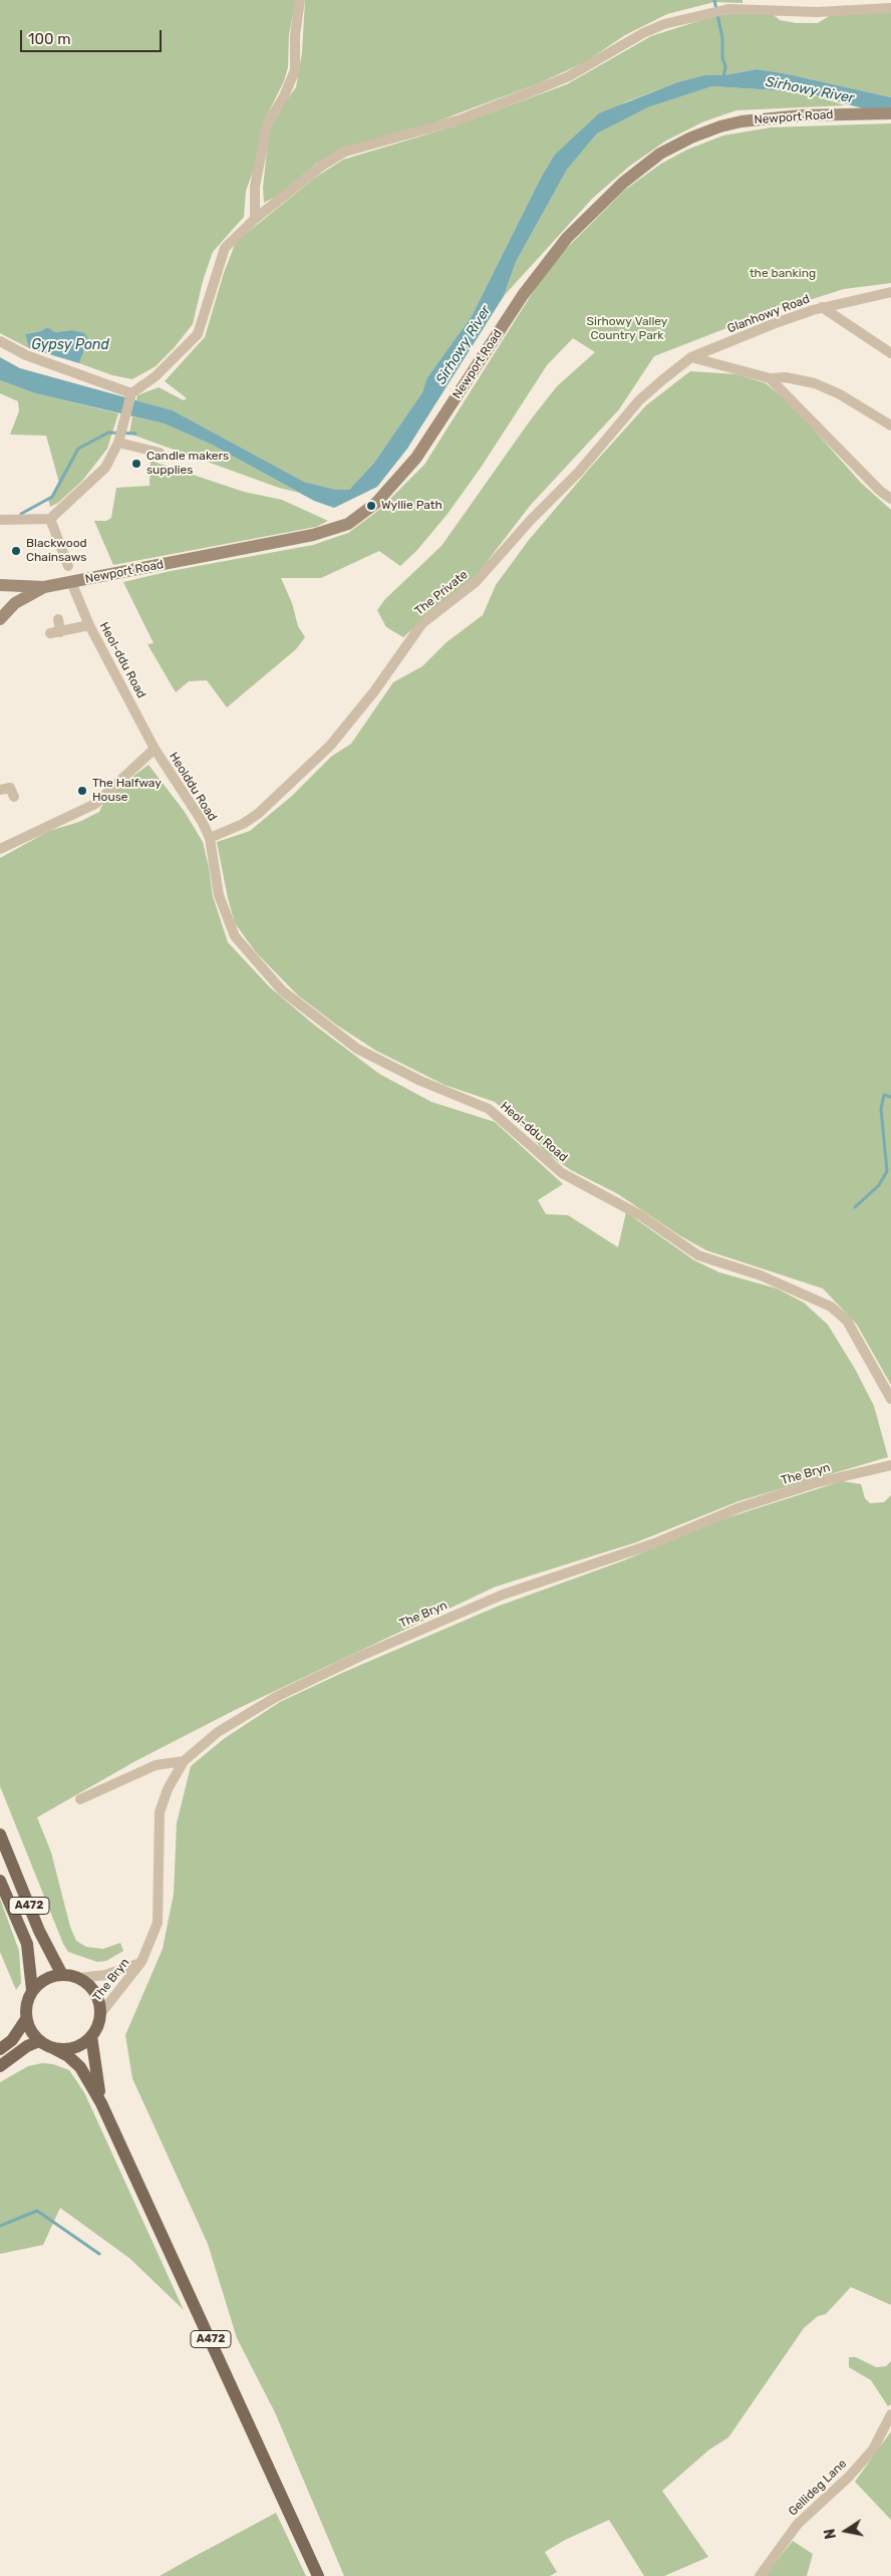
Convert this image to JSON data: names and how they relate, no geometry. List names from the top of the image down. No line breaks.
{"streets":{"main road":["Newport Road","A472"],"street":["Glanhowy Road","The Private","Heol-ddu Road","Heolddu Road","The Bryn","Gellideg Lane"]},"crossings":[["Newport Road","Heol-ddu Road"],["Glanhowy Road","The Private"],["The Private","Heol-ddu Road"],["The Private","Heolddu Road"],["Heol-ddu Road","Heolddu Road"],["The Bryn","A472"]],"water":["Sirhowy River","Gypsy Pond"],"parks":["the banking","Sirhowy Valley Country Park"],"places":["Candle makers supplies","Wyllie Path","Blackwood Chainsaws","The Halfway House"],"scale_bar":"100 m","north":"left"}
